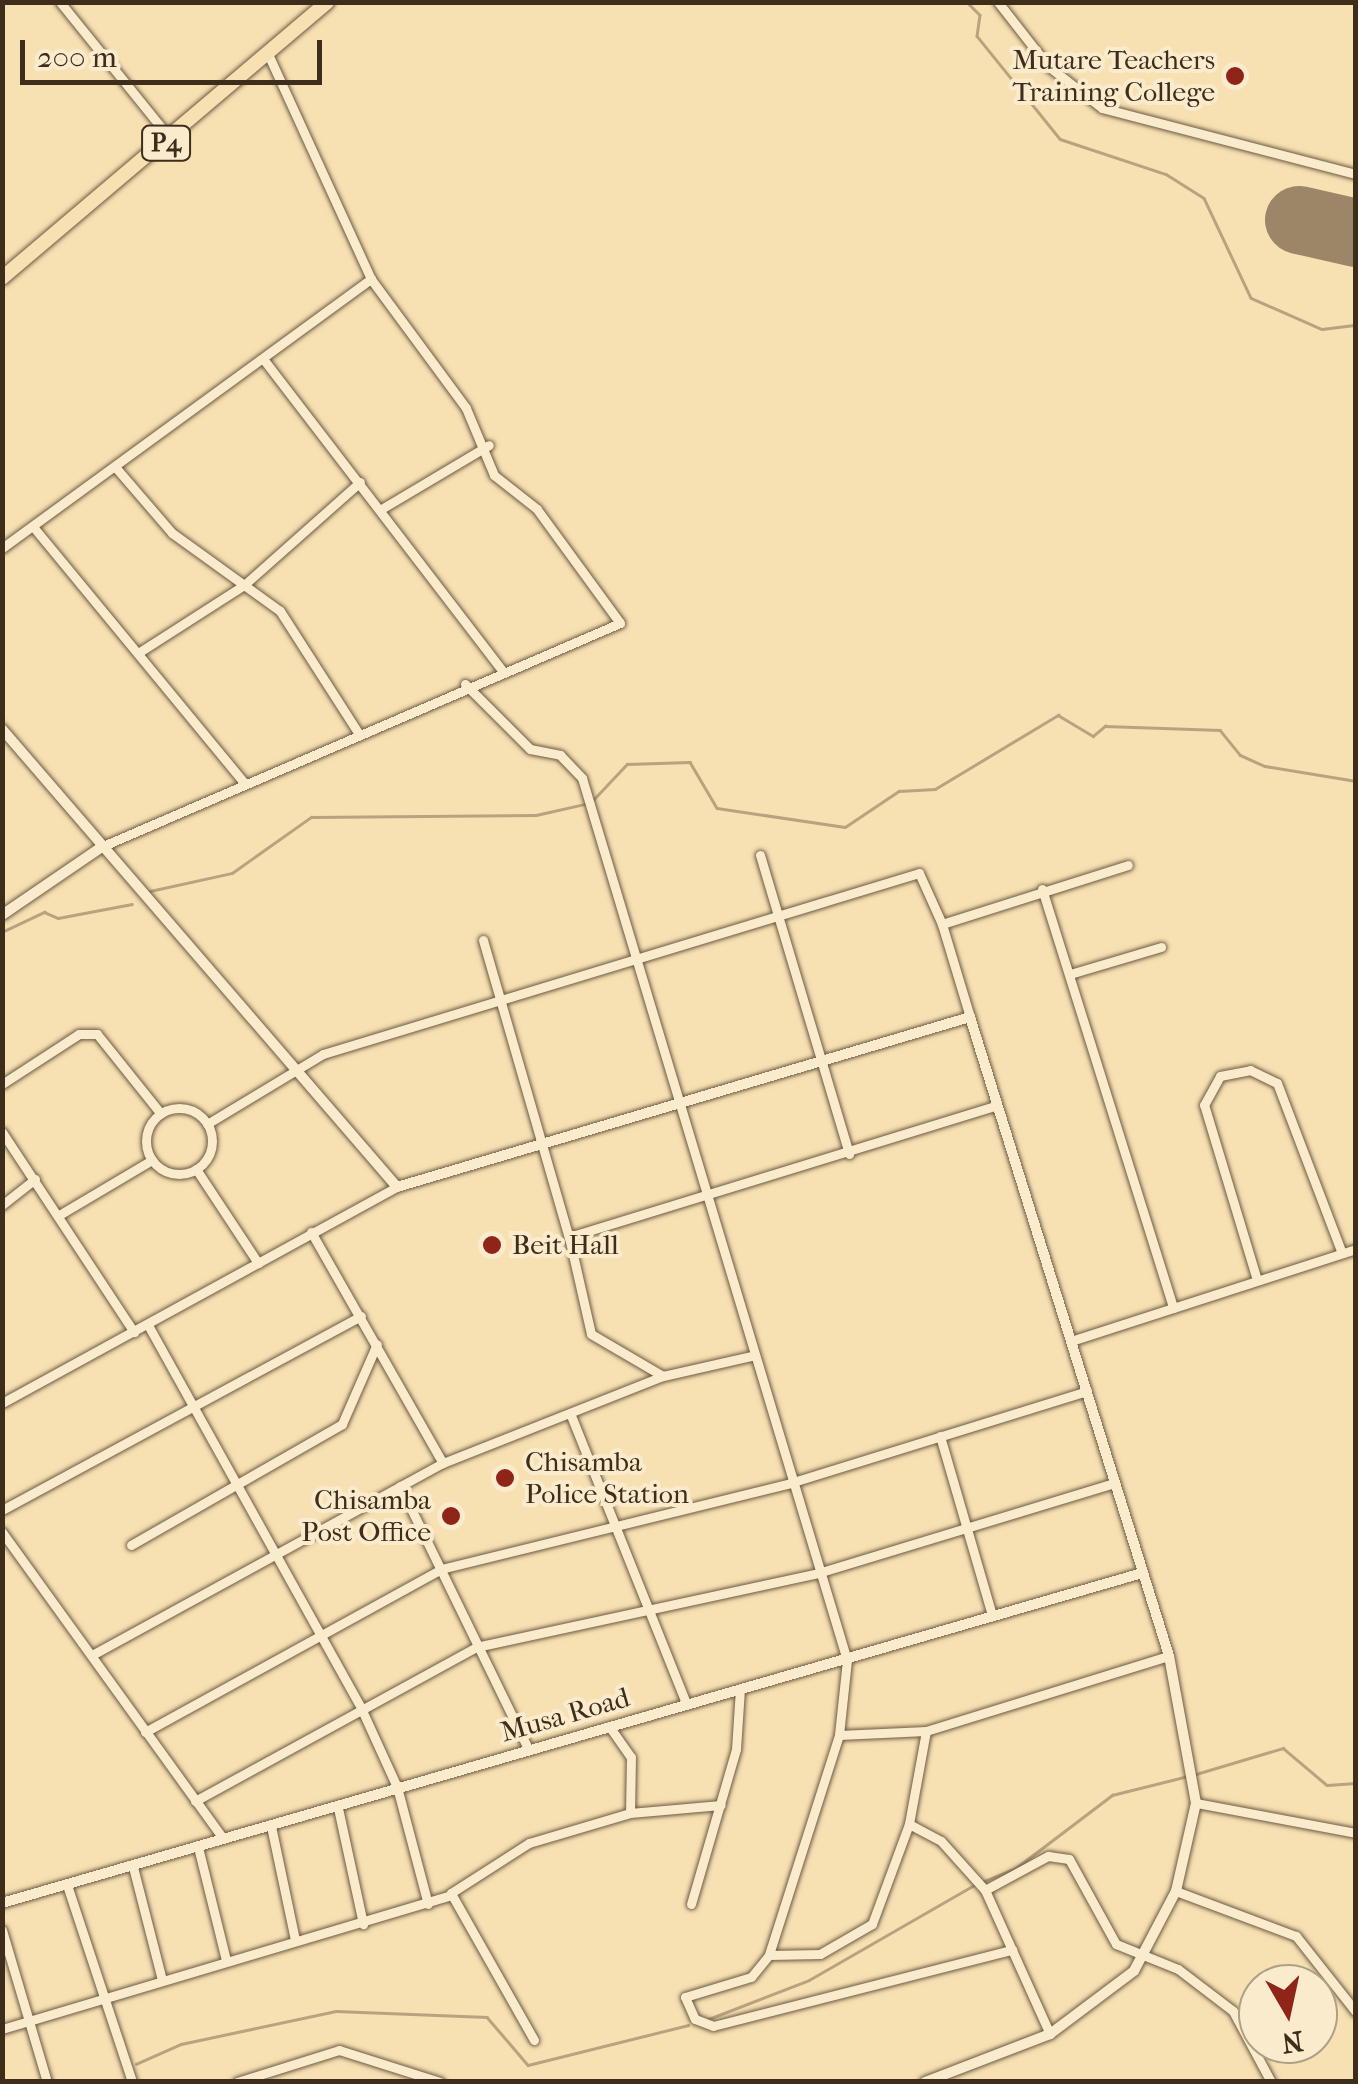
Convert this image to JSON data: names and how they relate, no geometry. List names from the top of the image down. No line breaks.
{"streets":{"highway":["P4"],"street":["Musa Road"]},"places":["Mutare Teachers Training College","Beit Hall","Chisamba Police Station","Chisamba Post Office"],"scale_bar":"200 m","north":"bottom"}
